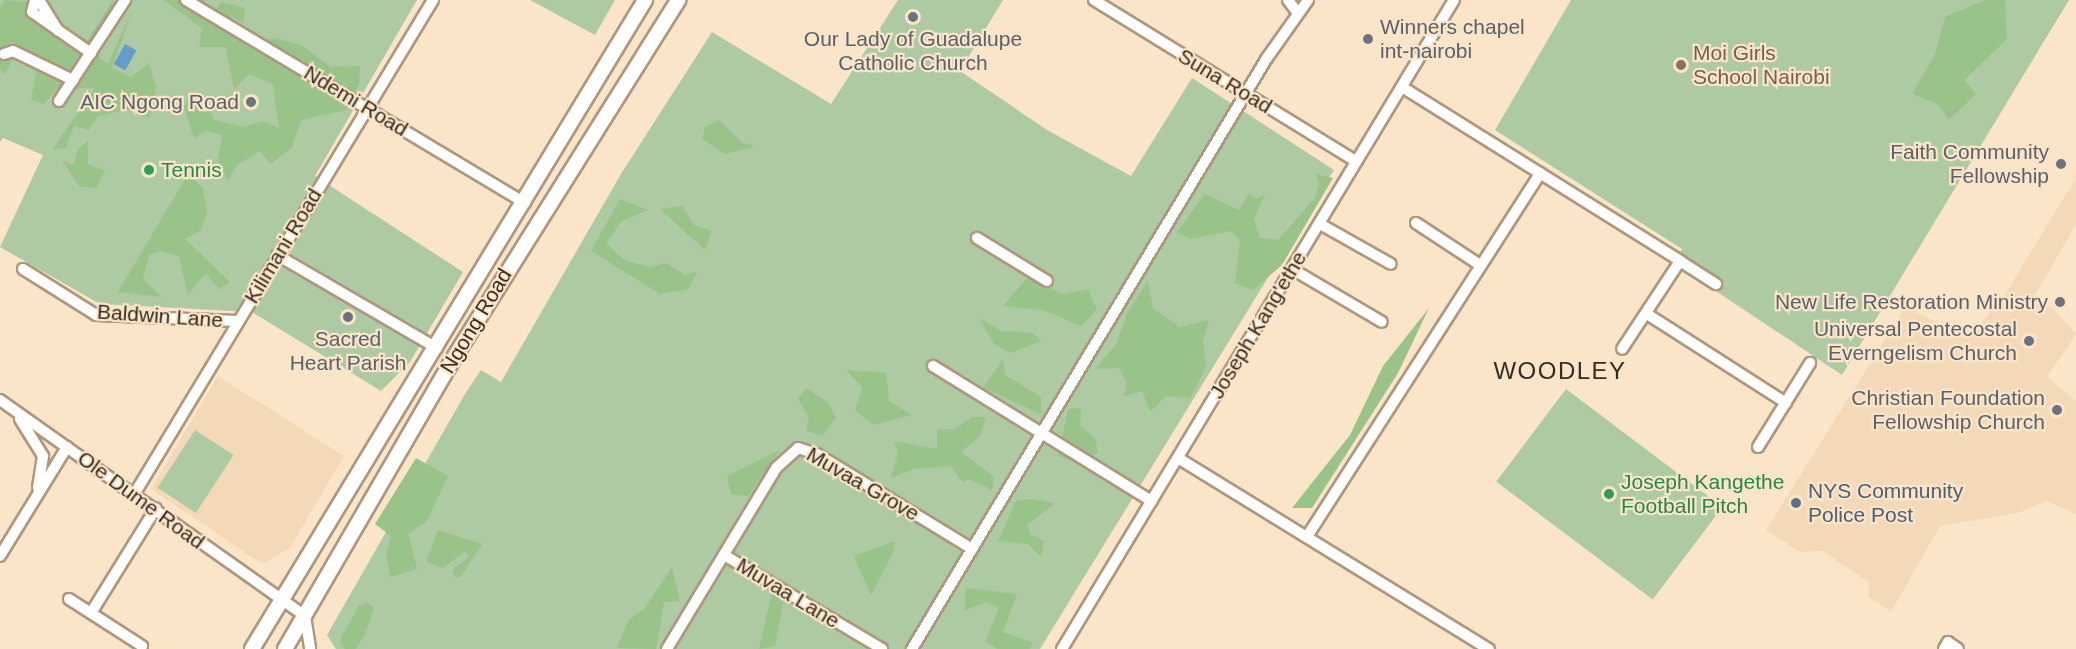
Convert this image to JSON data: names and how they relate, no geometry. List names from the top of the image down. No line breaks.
{"streets":{"main road":["Ngong Road"],"street":["Suna Road","Ndemi Road","Kilimani Road","Baldwin Lane","Joseph Kang'ethe","Muvaa Grove","Ole Dume Road","Muvaa Lane"]},"crossings":[["Suna Road","Joseph Kang'ethe"],["Ndemi Road","Kilimani Road"],["Ndemi Road","Ngong Road"],["Kilimani Road","Baldwin Lane"],["Kilimani Road","Ole Dume Road"],["Ngong Road","Ole Dume Road"],["Muvaa Grove","Muvaa Lane"]],"districts":["WOODLEY"],"places":["Our Lady of Guadalupe Catholic Church","Winners chapel int-nairobi","Moi Girls School Nairobi","AIC Ngong Road","Faith Community Fellowship","Tennis","New Life Restoration Ministry","Sacred Heart Parish","Universal Pentecostal Everngelism Church","Christian Foundation Fellowship Church","Joseph Kangethe Football Pitch","NYS Community Police Post"]}
